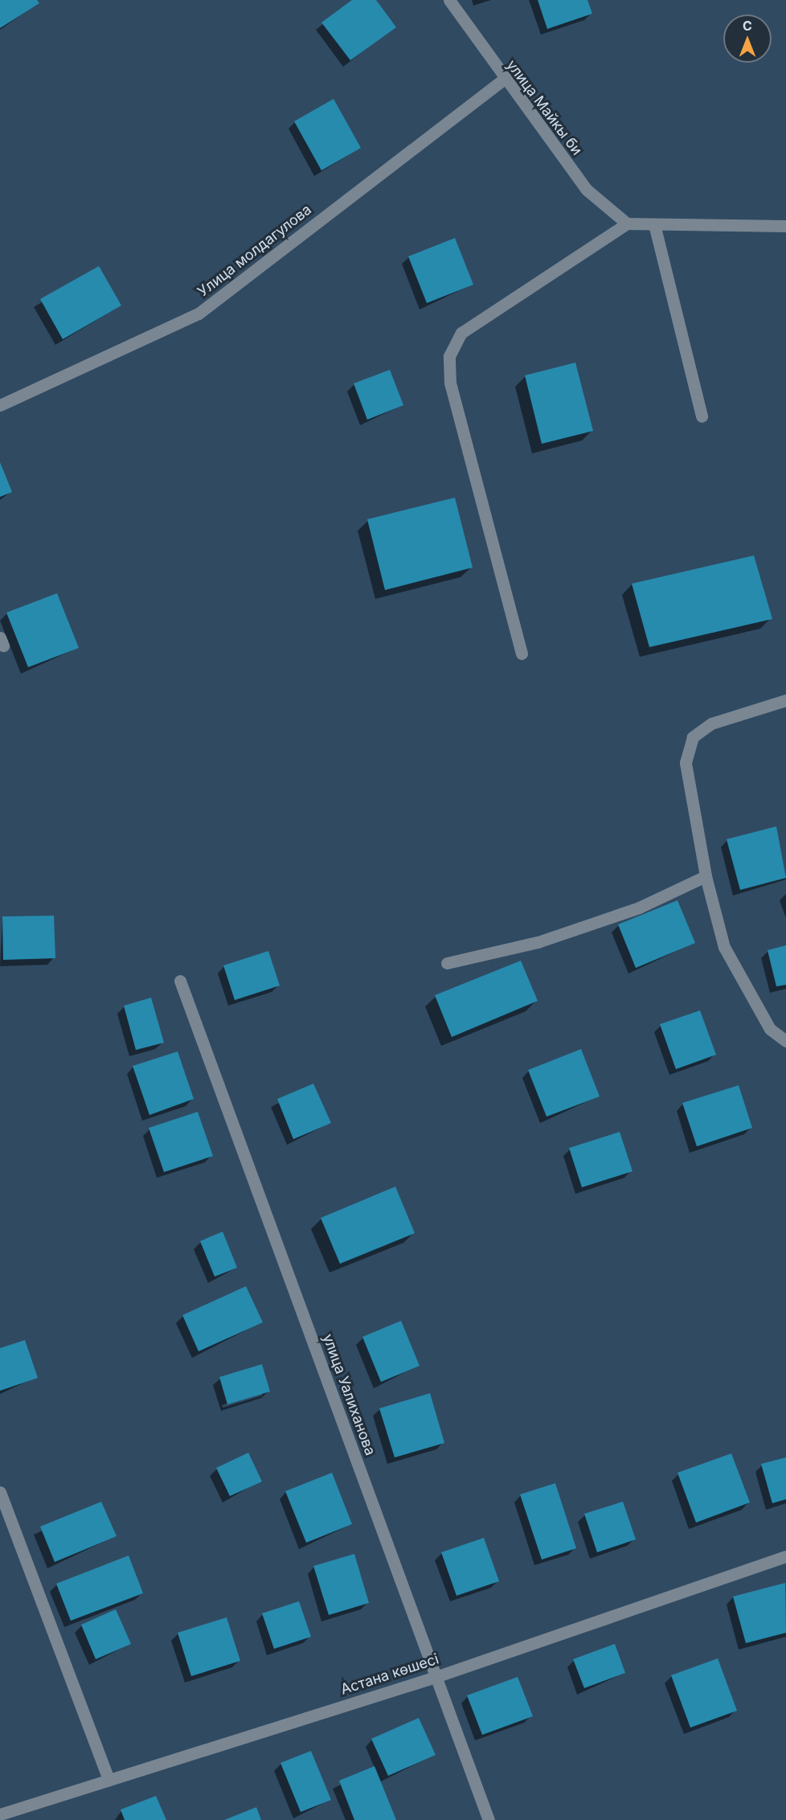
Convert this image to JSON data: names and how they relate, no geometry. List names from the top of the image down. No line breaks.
{"streets":{"street":["улица Майкы би","Улица молдагулова","улица Уалиханова","Астана көшесі"]},"crossings":[["улица Майкы би","Улица молдагулова"],["улица Уалиханова","Астана көшесі"]],"north":"top"}
